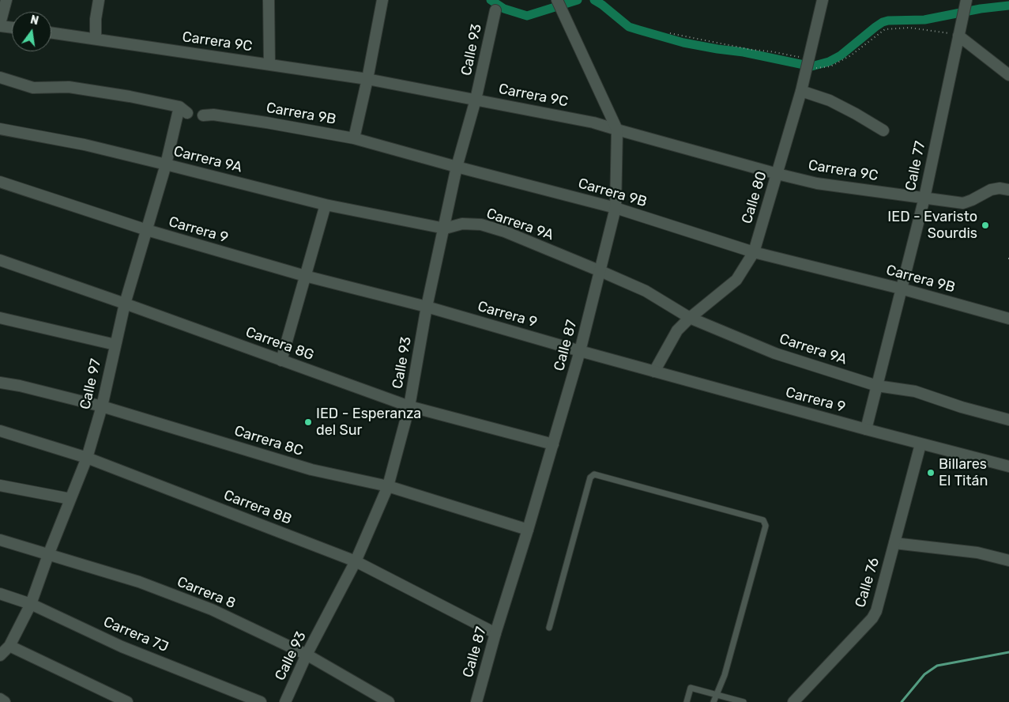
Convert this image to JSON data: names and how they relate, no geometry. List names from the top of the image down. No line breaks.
{"streets":{"street":["Carrera 9C","Calle 93","Carrera 9B","Carrera 9A","Calle 77","Calle 80","Carrera 9","Carrera 8G","Calle 87","Calle 97","Carrera 8C","Carrera 8B","Calle 76","Carrera 8","Carrera 7J"]},"crossings":[["Carrera 9C","Calle 93"],["Carrera 9C","Calle 77"],["Carrera 9C","Calle 80"],["Carrera 9C","Calle 87"],["Calle 93","Carrera 9B"],["Calle 93","Carrera 9A"],["Calle 93","Carrera 9"],["Calle 93","Carrera 8G"],["Calle 93","Carrera 8C"],["Calle 93","Carrera 8B"],["Calle 93","Carrera 8"],["Carrera 9B","Calle 77"],["Carrera 9B","Calle 80"],["Carrera 9B","Calle 87"],["Carrera 9A","Calle 77"],["Carrera 9A","Calle 80"],["Carrera 9A","Calle 87"],["Carrera 9A","Calle 97"],["Calle 77","Carrera 9"],["Calle 80","Carrera 9"],["Carrera 9","Calle 87"],["Carrera 9","Calle 97"],["Carrera 9","Calle 76"],["Carrera 8G","Calle 87"],["Carrera 8G","Calle 97"],["Calle 87","Carrera 8C"],["Calle 87","Carrera 8B"],["Calle 97","Carrera 8C"],["Calle 97","Carrera 8B"],["Calle 97","Carrera 8"],["Calle 97","Carrera 7J"]],"places":["IED - Evaristo Sourdis","IED - Esperanza del Sur","Billares El Titán"],"north":"top"}
